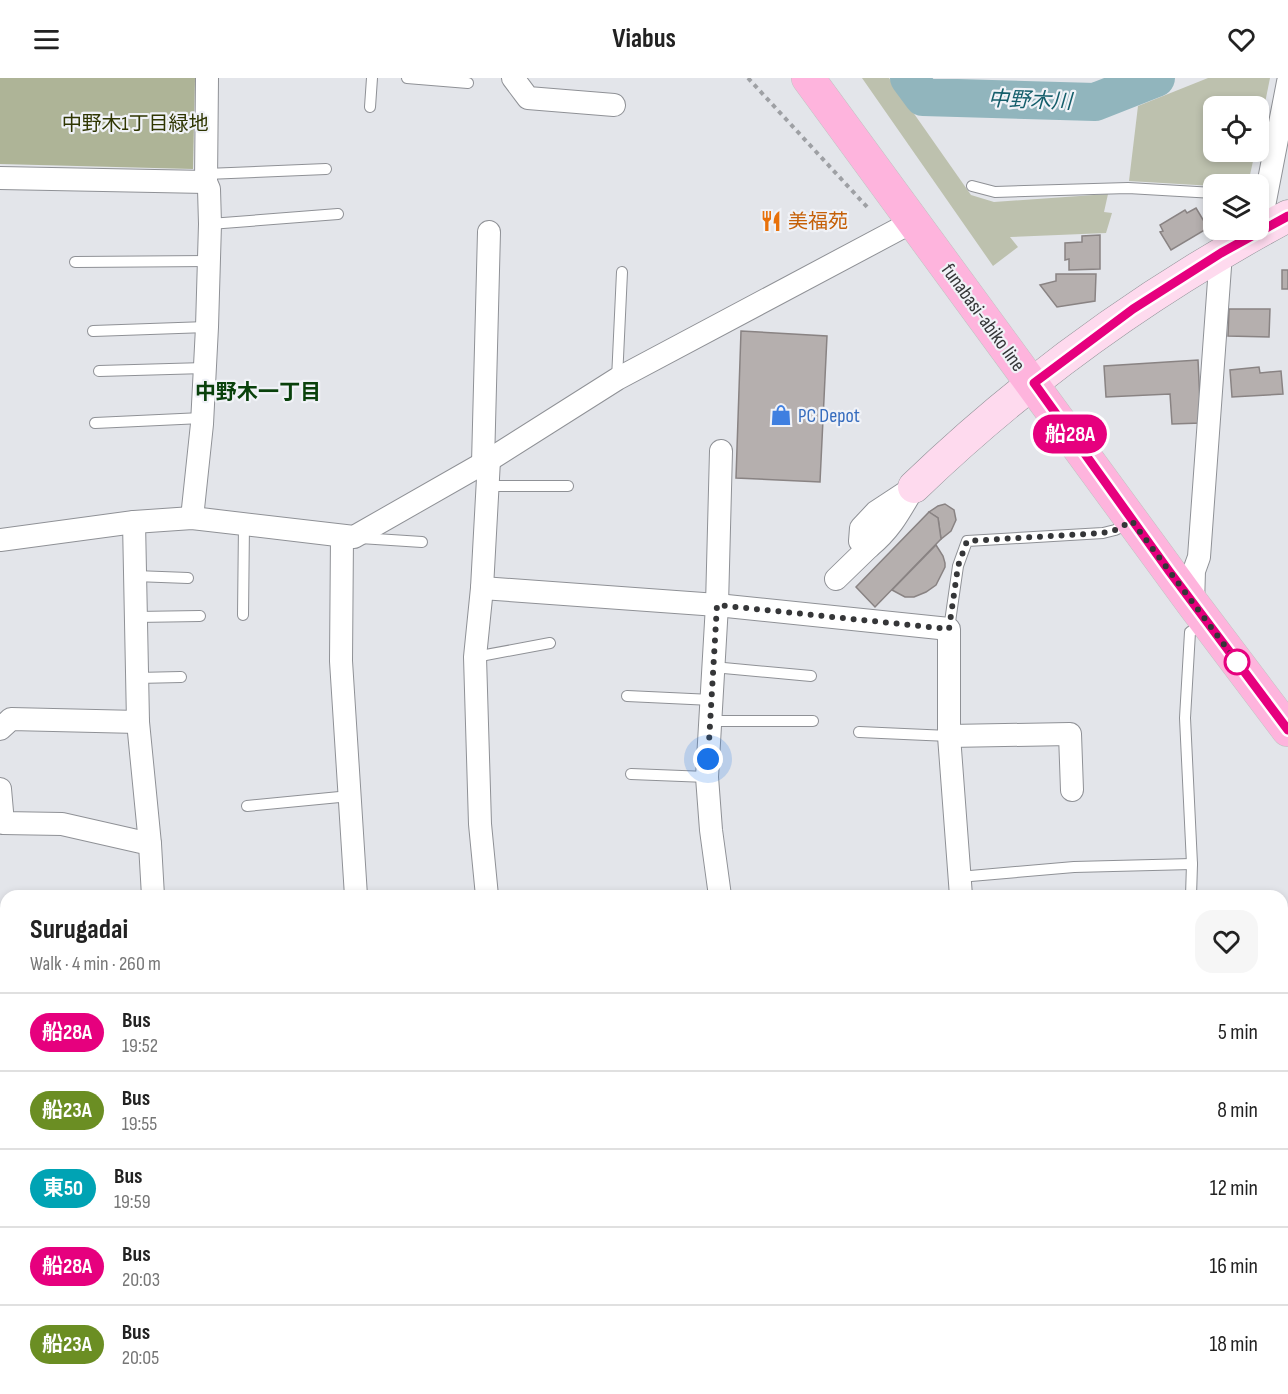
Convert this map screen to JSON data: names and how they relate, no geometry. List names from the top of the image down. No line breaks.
{"streets":{"main road":["funabasi-abiko line"]},"districts":["中野木一丁目"],"water":["中野木川"],"parks":["中野木1丁目緑地"],"places":{"restaurant":["美福苑"],"shop":["PC Depot"]},"lines":["bus line 船28A"],"page":{"header":"Viabus","on_map":"船28A","heading":["Surugadai","Walk · 4 min · 260 m"],"list":[{"mark":"船28A","name":"Bus","note":"19:52","value":"5 min"},{"mark":"船23A","name":"Bus","note":"19:55","value":"8 min"},{"mark":"東50","name":"Bus","note":"19:59","value":"12 min"},{"mark":"船28A","name":"Bus","note":"20:03","value":"16 min"},{"mark":"船23A","name":"Bus","note":"20:05","value":"18 min"}]}}
